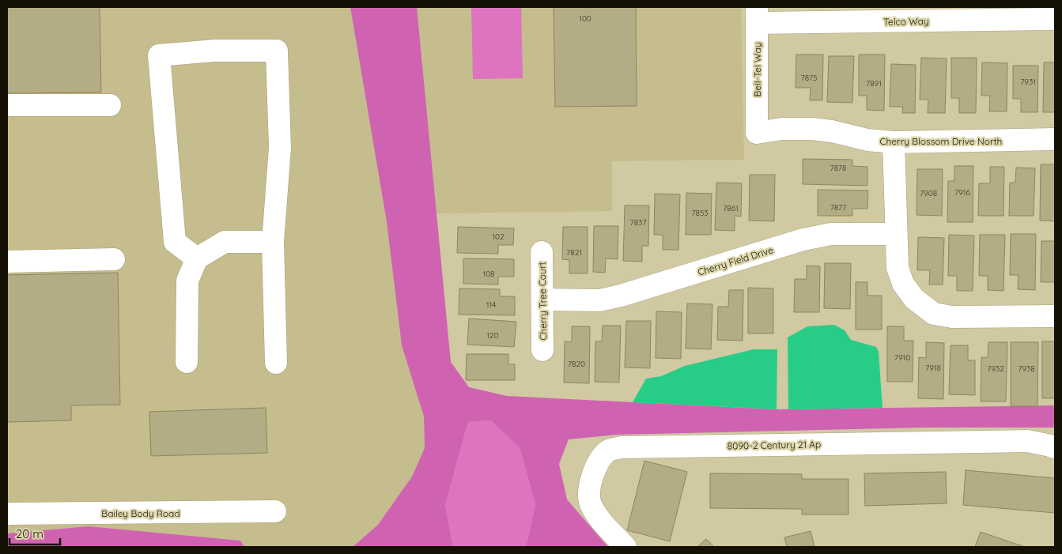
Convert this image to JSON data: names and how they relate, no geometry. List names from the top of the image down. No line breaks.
{"streets":{"street":["Telco Way","Bell-Tel Way","Cherry Blossom Drive North","Cherry Field Drive","Cherry Tree Court","8090-2 Century 21 Ap","Bailey Body Road"]},"crossings":[["Telco Way","Bell-Tel Way"],["Bell-Tel Way","Cherry Blossom Drive North"],["Cherry Field Drive","Cherry Tree Court"]],"house_numbers":["100","7875","7931","7891","7878","7916","7908","7877","7861","7853","7837","102","7821","108","114","120","7910","7820","7918","7932","7938"],"scale_bar":"20 m"}
